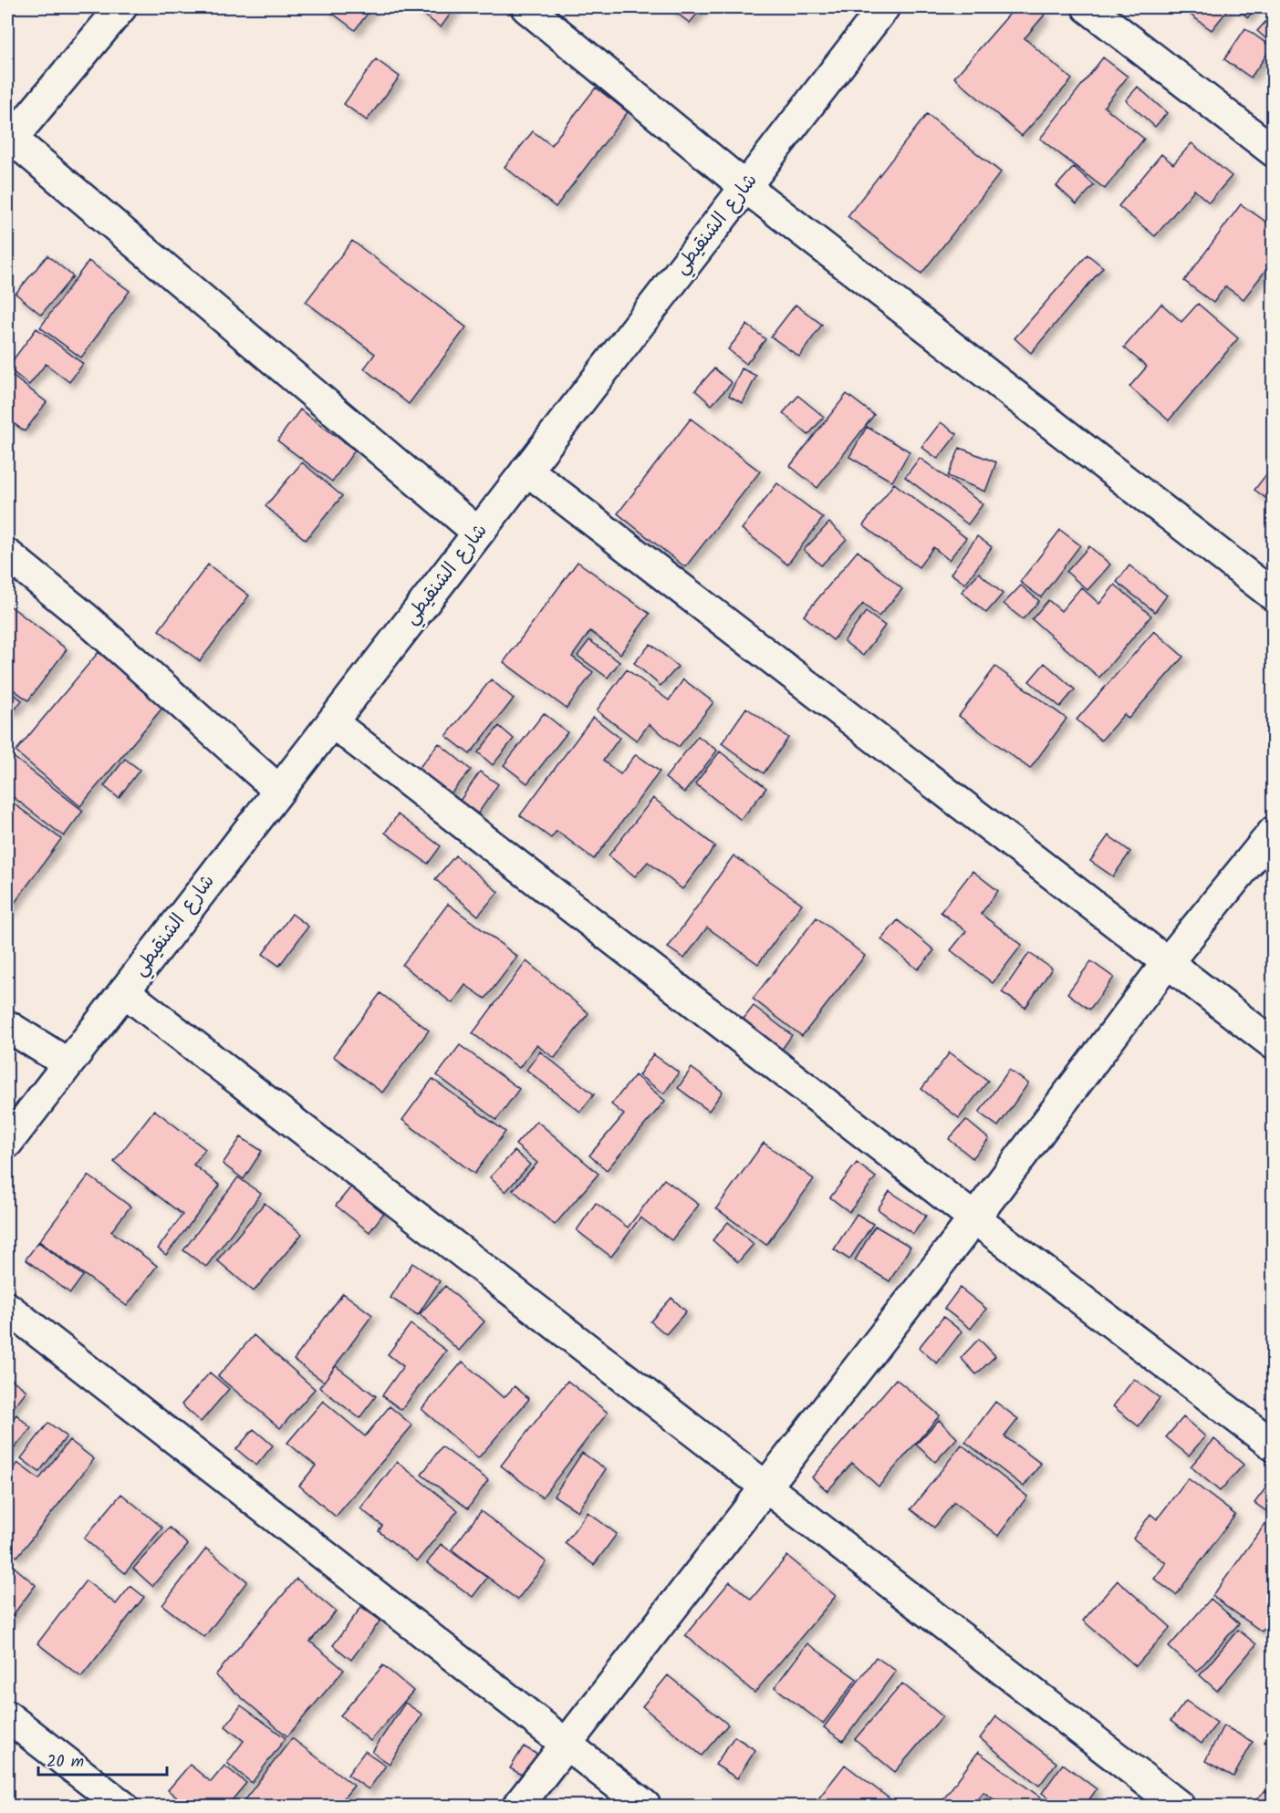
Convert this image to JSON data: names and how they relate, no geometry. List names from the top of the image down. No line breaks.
{"streets":{"street":["شارع الشنقيطي"]},"scale_bar":"20 m"}
